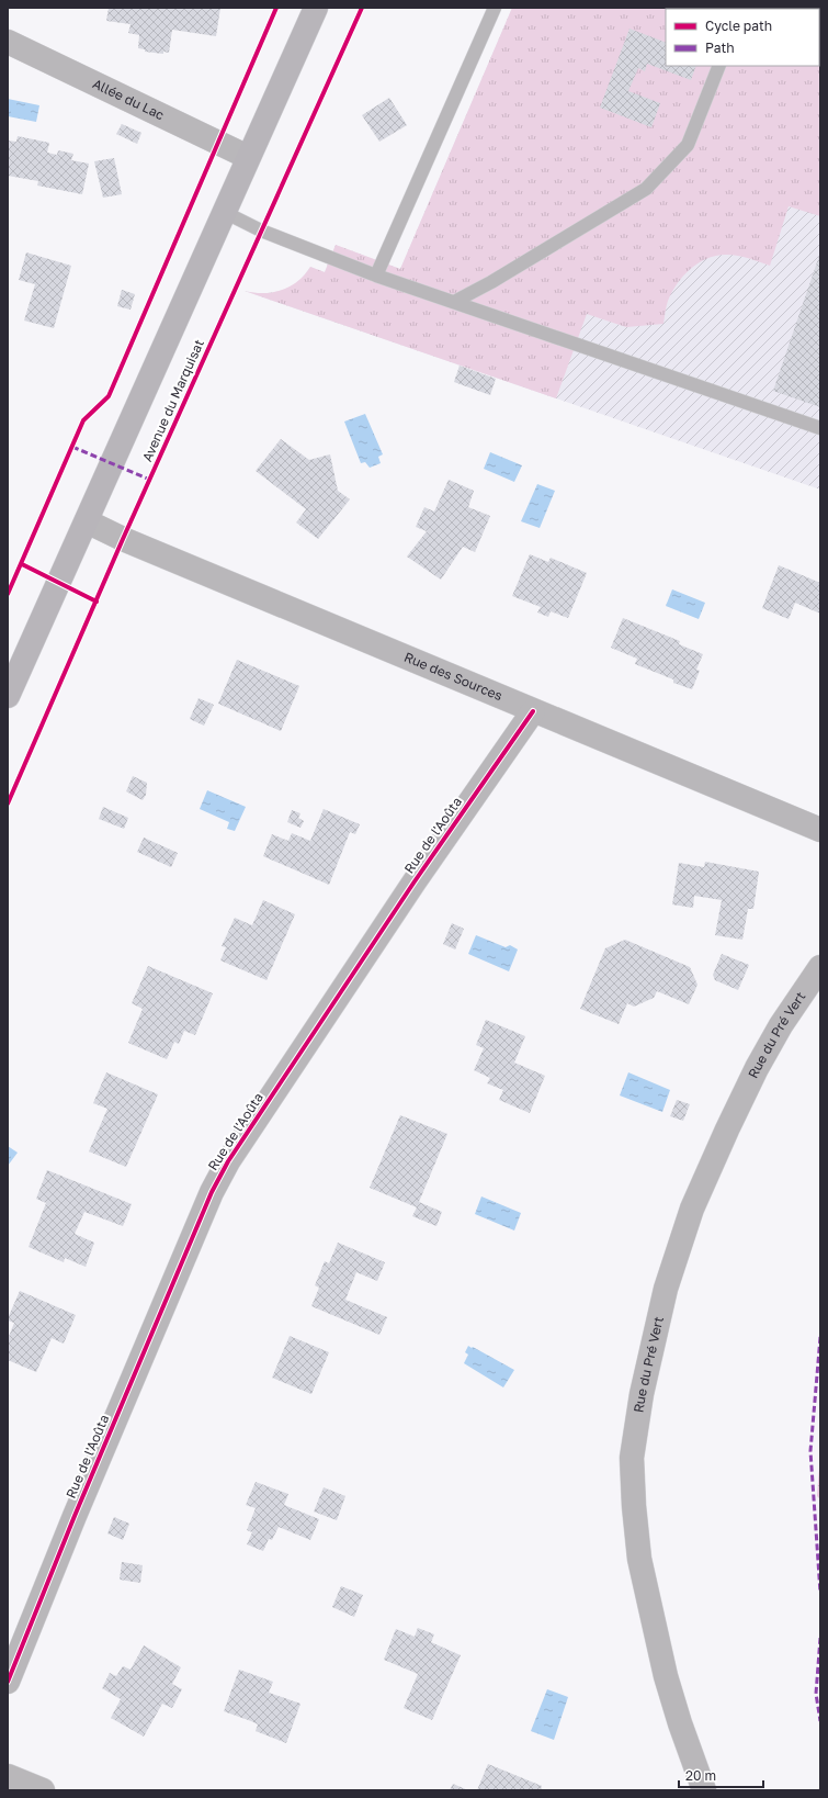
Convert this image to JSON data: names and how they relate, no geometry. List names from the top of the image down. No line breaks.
{"streets":{"street":["Allée du Lac","Rue des Sources","Rue de l'Aoûta","Rue du Pré Vert"],"cycle path":["Avenue du Marquisat"]},"crossings":[["Rue des Sources","Rue de l'Aoûta"]],"legend":["Cycle path","Path"],"scale_bar":"20 m"}
